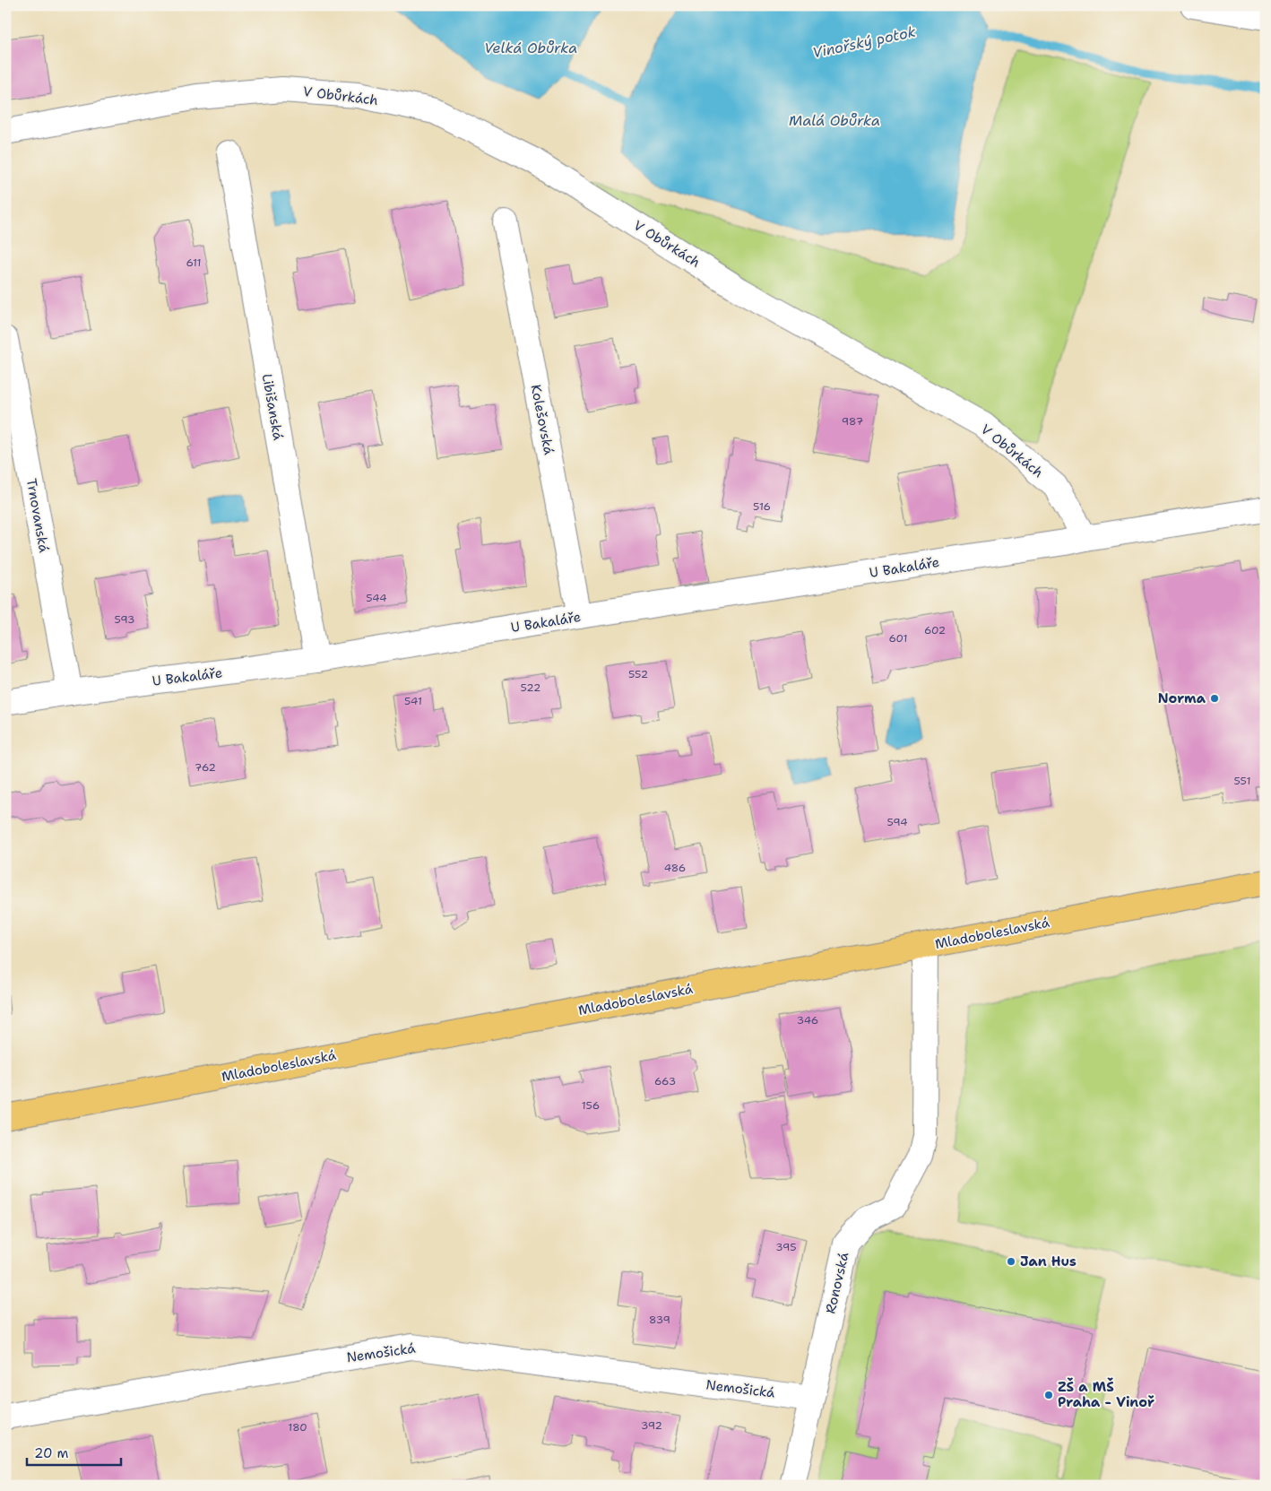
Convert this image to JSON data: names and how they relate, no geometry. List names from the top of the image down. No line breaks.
{"streets":{"main road":["Mladoboleslavská"],"street":["V Obůrkách","Libišanská","Kolešovská","Trnovanská","U Bakaláře","Ronovská","Nemošická"]},"crossings":[["V Obůrkách","U Bakaláře"],["Libišanská","U Bakaláře"],["Kolešovská","U Bakaláře"],["Trnovanská","U Bakaláře"],["Mladoboleslavská","Ronovská"],["Ronovská","Nemošická"]],"water":["Vinořský potok","Velká Obůrka","Malá Obůrka"],"places":["Norma","Jan Hus","ZŠ a MŠ Praha - Vinoř"],"house_numbers":["611","987","516","544","593","602","601","552","522","541","762","551","594","486","346","663","156","395","839","392","180"],"scale_bar":"20 m"}
